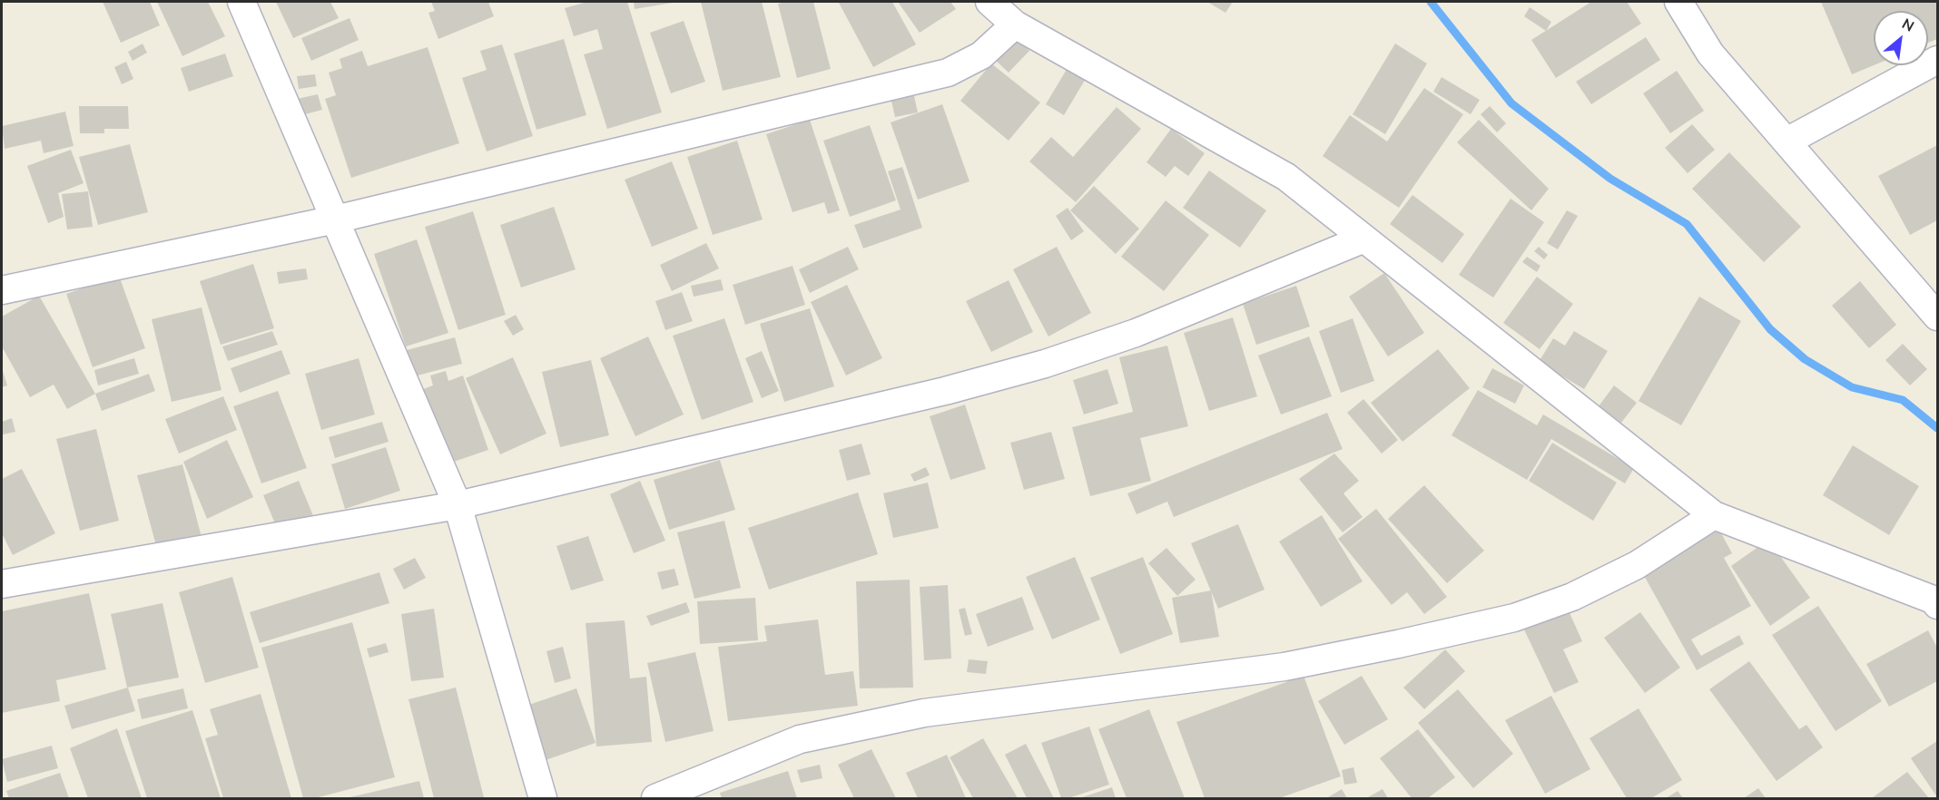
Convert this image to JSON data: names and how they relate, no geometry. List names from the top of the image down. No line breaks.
{"north":"top right"}
